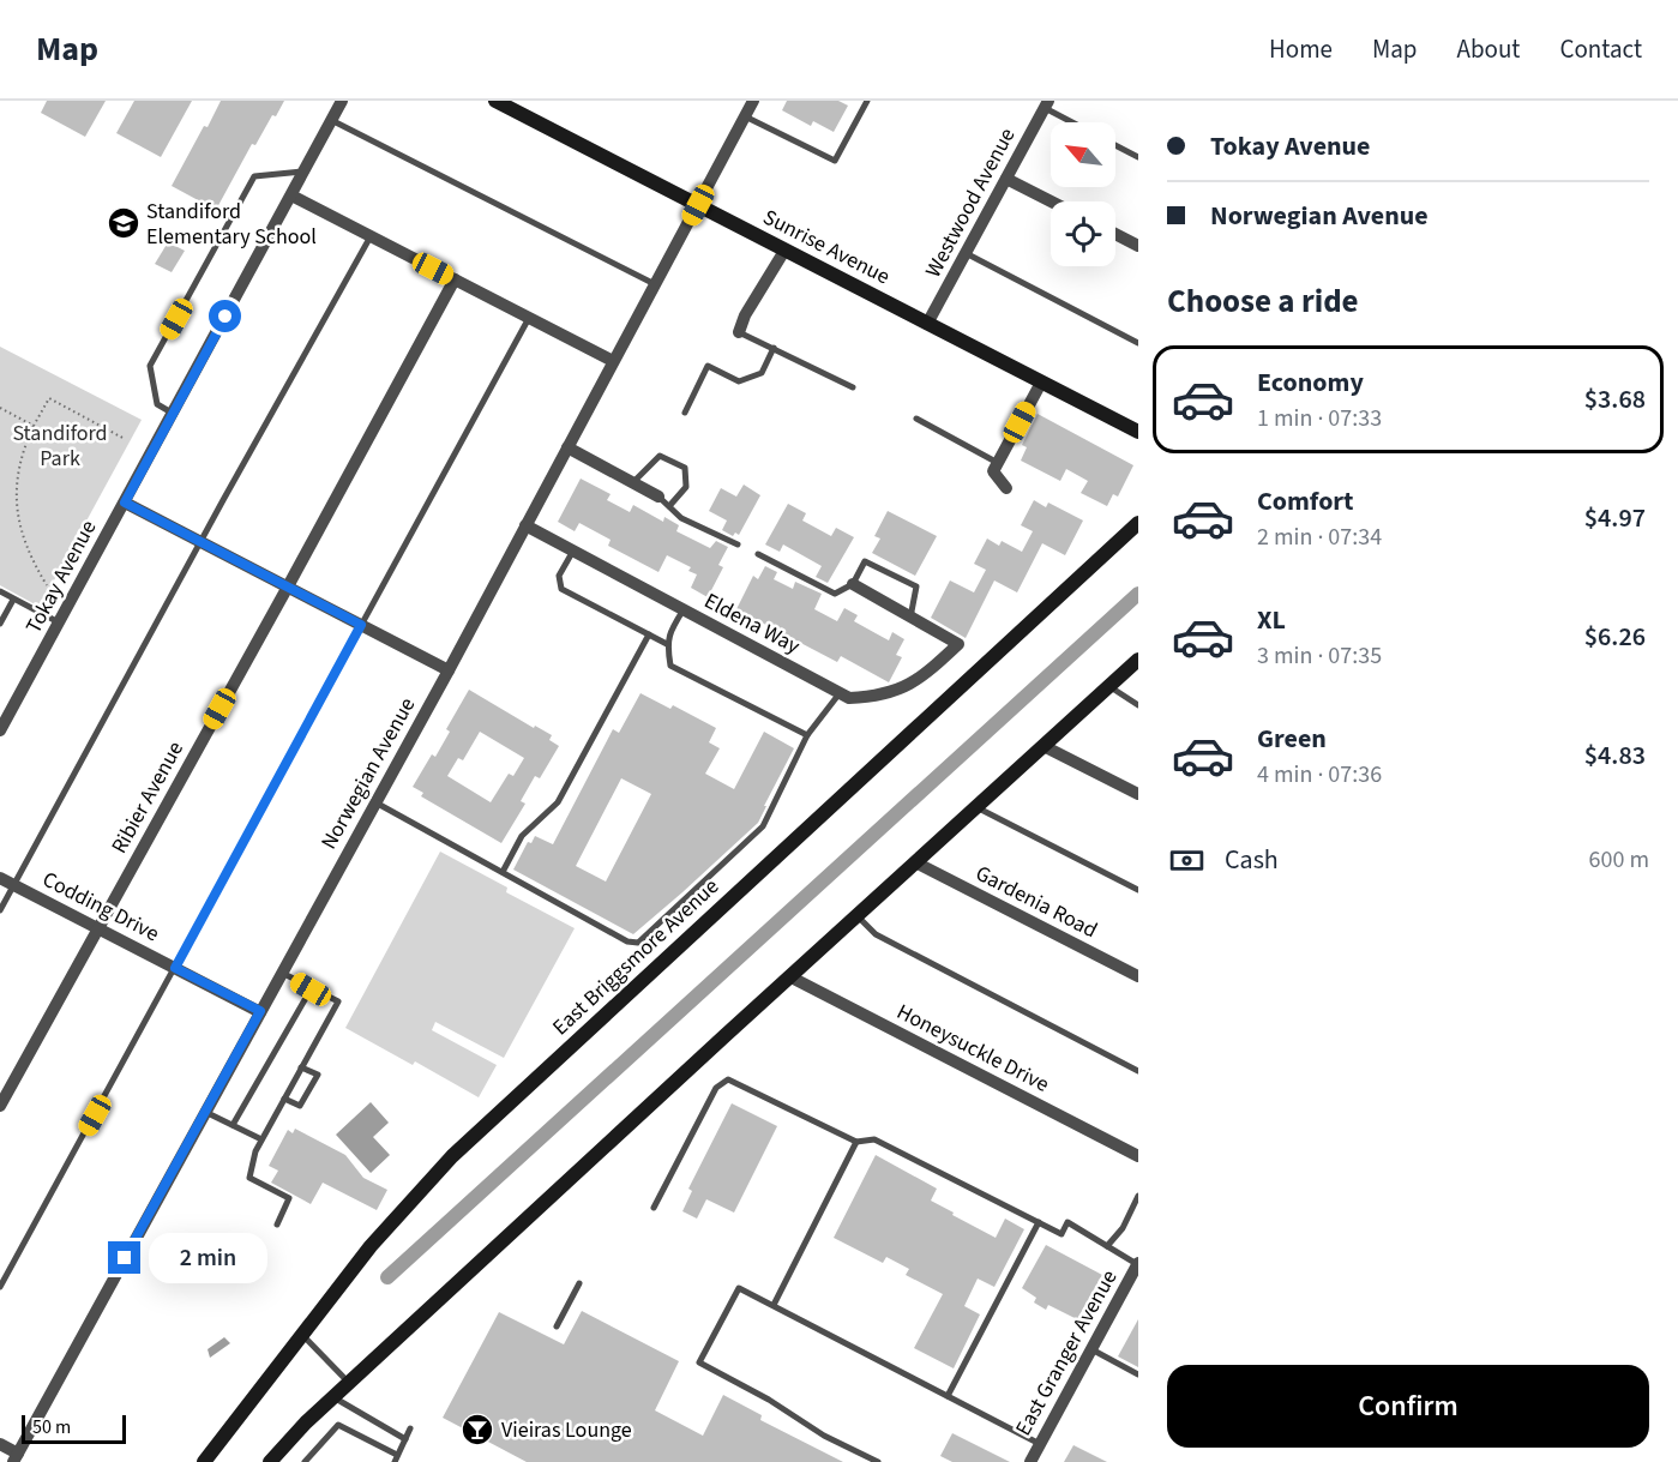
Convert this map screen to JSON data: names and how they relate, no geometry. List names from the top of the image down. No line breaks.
{"streets":{"main road":["Sunrise Avenue","East Briggsmore Avenue"],"street":["Westwood Avenue","Tokay Avenue","Eldena Way","Norwegian Avenue","Ribier Avenue","Gardenia Road","Codding Drive","Honeysuckle Drive","East Granger Avenue"]},"crossings":[["Westwood Avenue","Sunrise Avenue"],["Sunrise Avenue","Norwegian Avenue"],["Eldena Way","Norwegian Avenue"],["Norwegian Avenue","Codding Drive"],["Ribier Avenue","Codding Drive"]],"parks":["Standiford Park"],"places":{"school or university":["Standiford Elementary School"],"bar":["Vieiras Lounge"]},"scale_bar":"50 m","north":"top left","page":{"header":"Map","nav":["Home","Map","About","Contact"],"banner":["Tokay Avenue","Norwegian Avenue"],"heading":"Choose a ride","list":[{"name":"Economy","note":"1 min · 07:33","value":"$3.68"},{"name":"Comfort","note":"2 min · 07:34","value":"$4.97"},{"name":"XL","note":"3 min · 07:35","value":"$6.26"},{"name":"Green","note":"4 min · 07:36","value":"$4.83"}],"pay":["Cash","600 m"],"bubble":"2 min","buttons":"Confirm","scale":"50 m"}}
